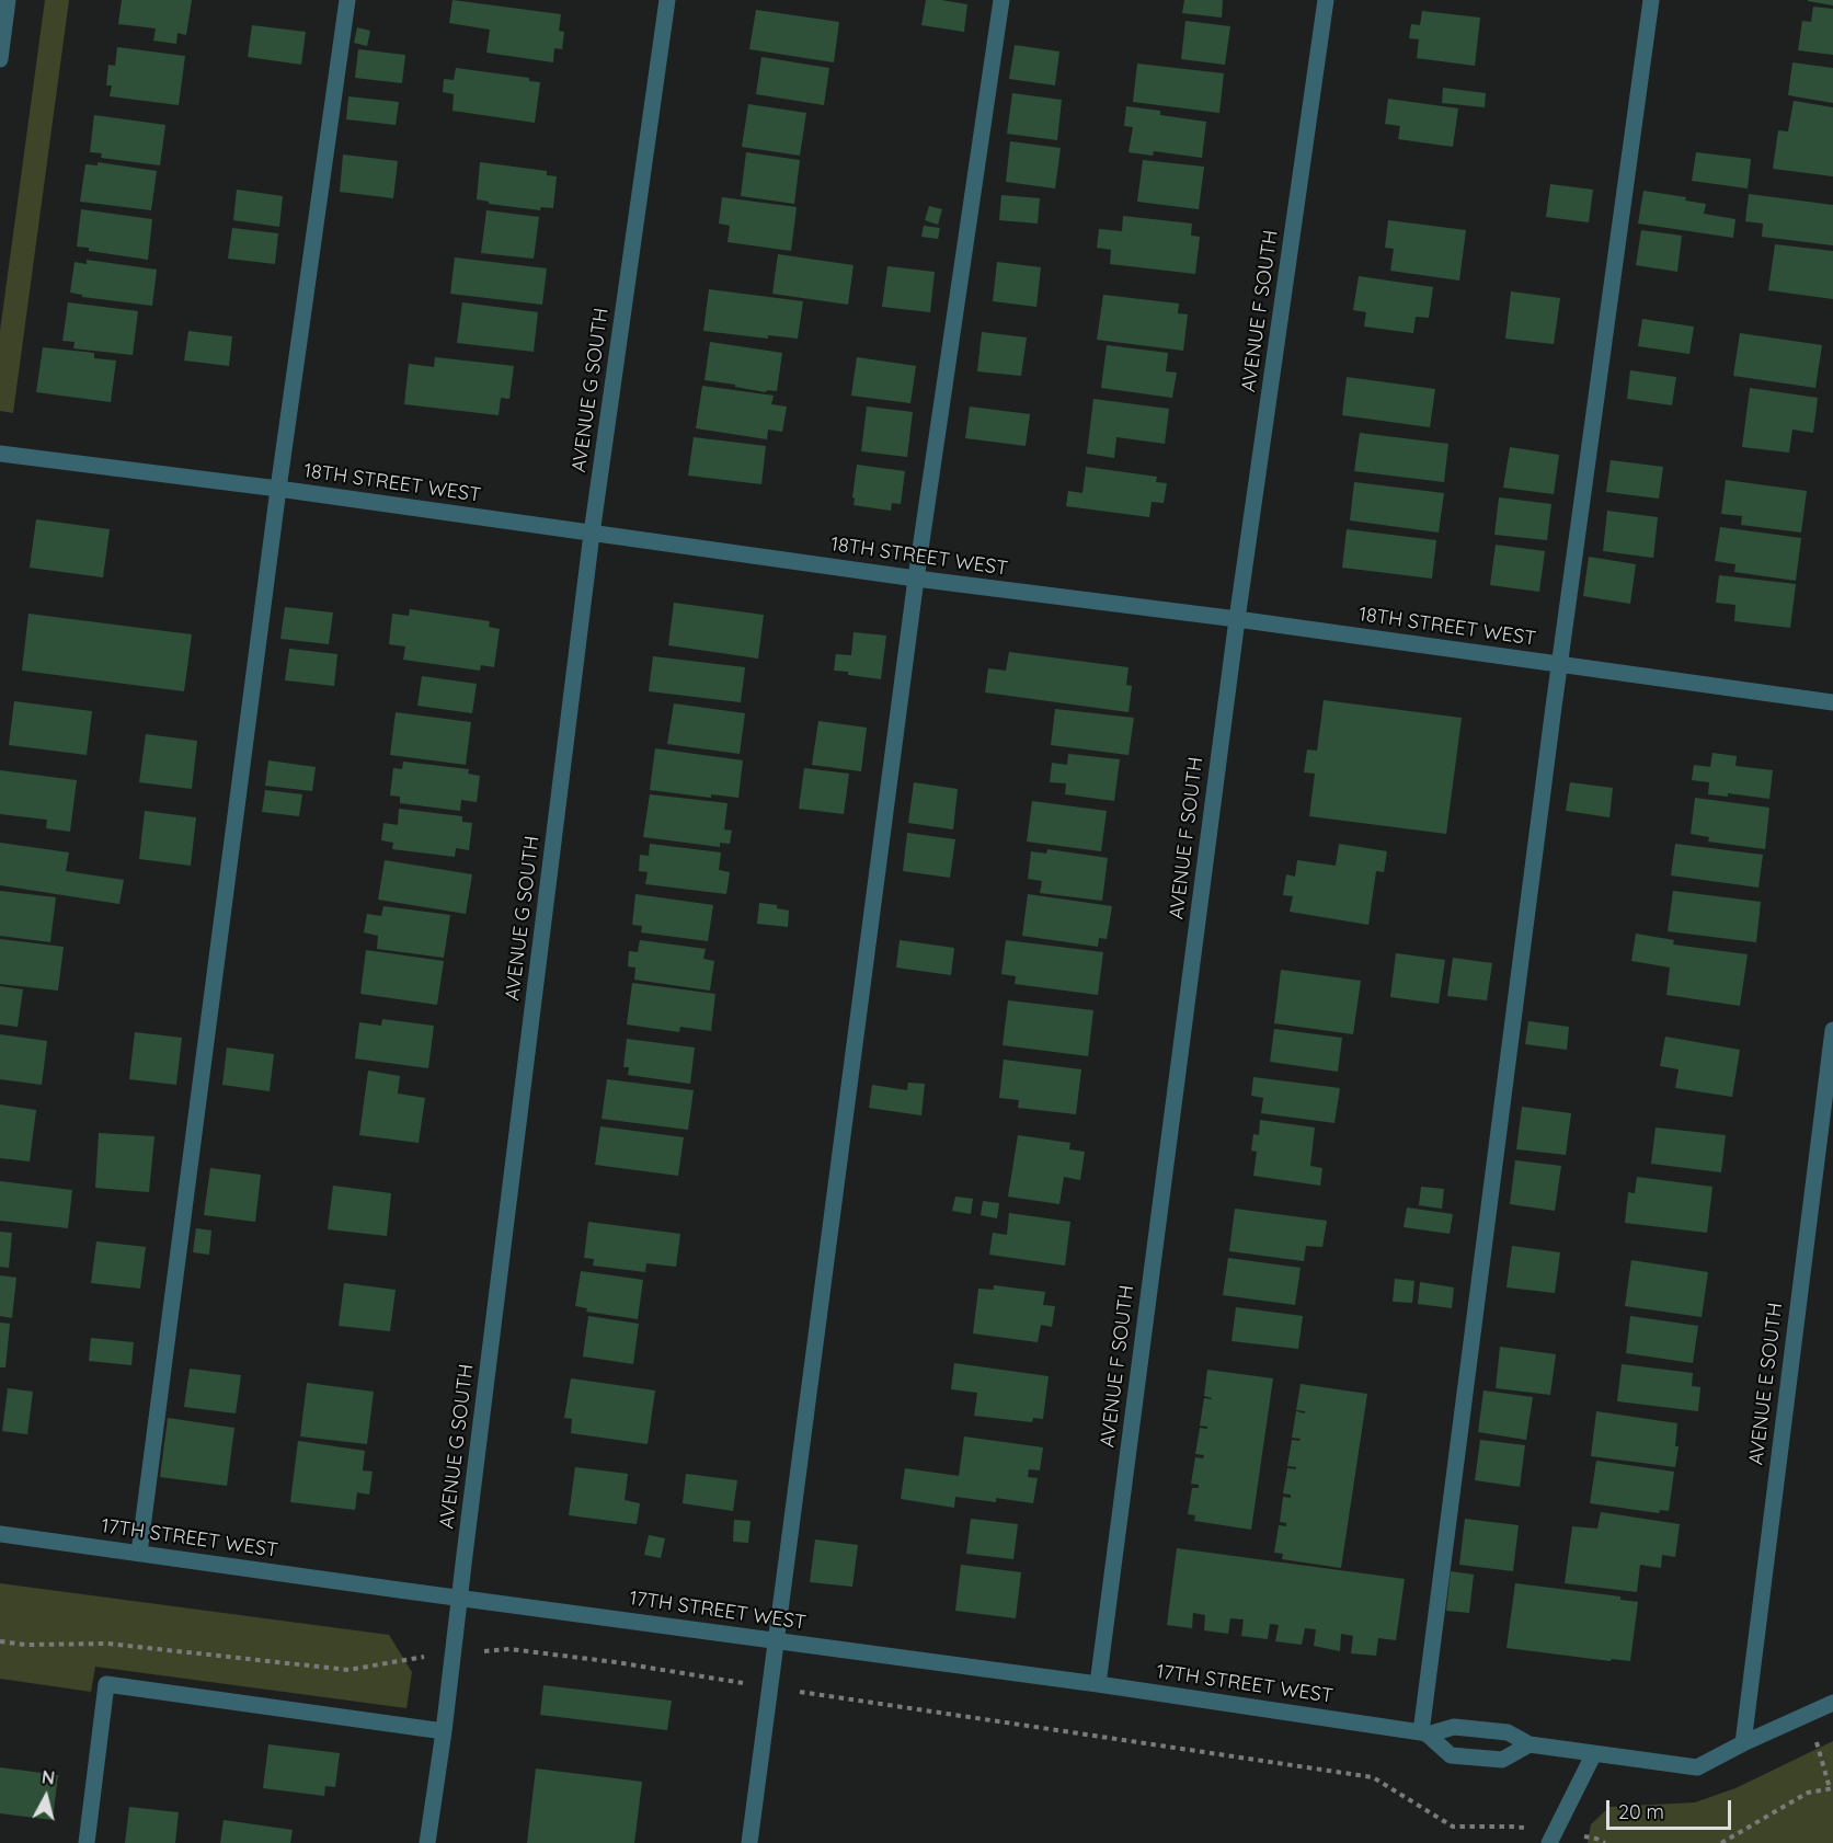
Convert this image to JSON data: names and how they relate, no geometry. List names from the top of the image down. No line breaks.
{"streets":{"street":["AVENUE F SOUTH","AVENUE G SOUTH","18TH STREET WEST","AVENUE E SOUTH","17TH STREET WEST"]},"crossings":[["AVENUE F SOUTH","18TH STREET WEST"],["AVENUE F SOUTH","17TH STREET WEST"],["AVENUE G SOUTH","18TH STREET WEST"],["AVENUE G SOUTH","17TH STREET WEST"],["AVENUE E SOUTH","17TH STREET WEST"]],"scale_bar":"20 m","north":"top"}
